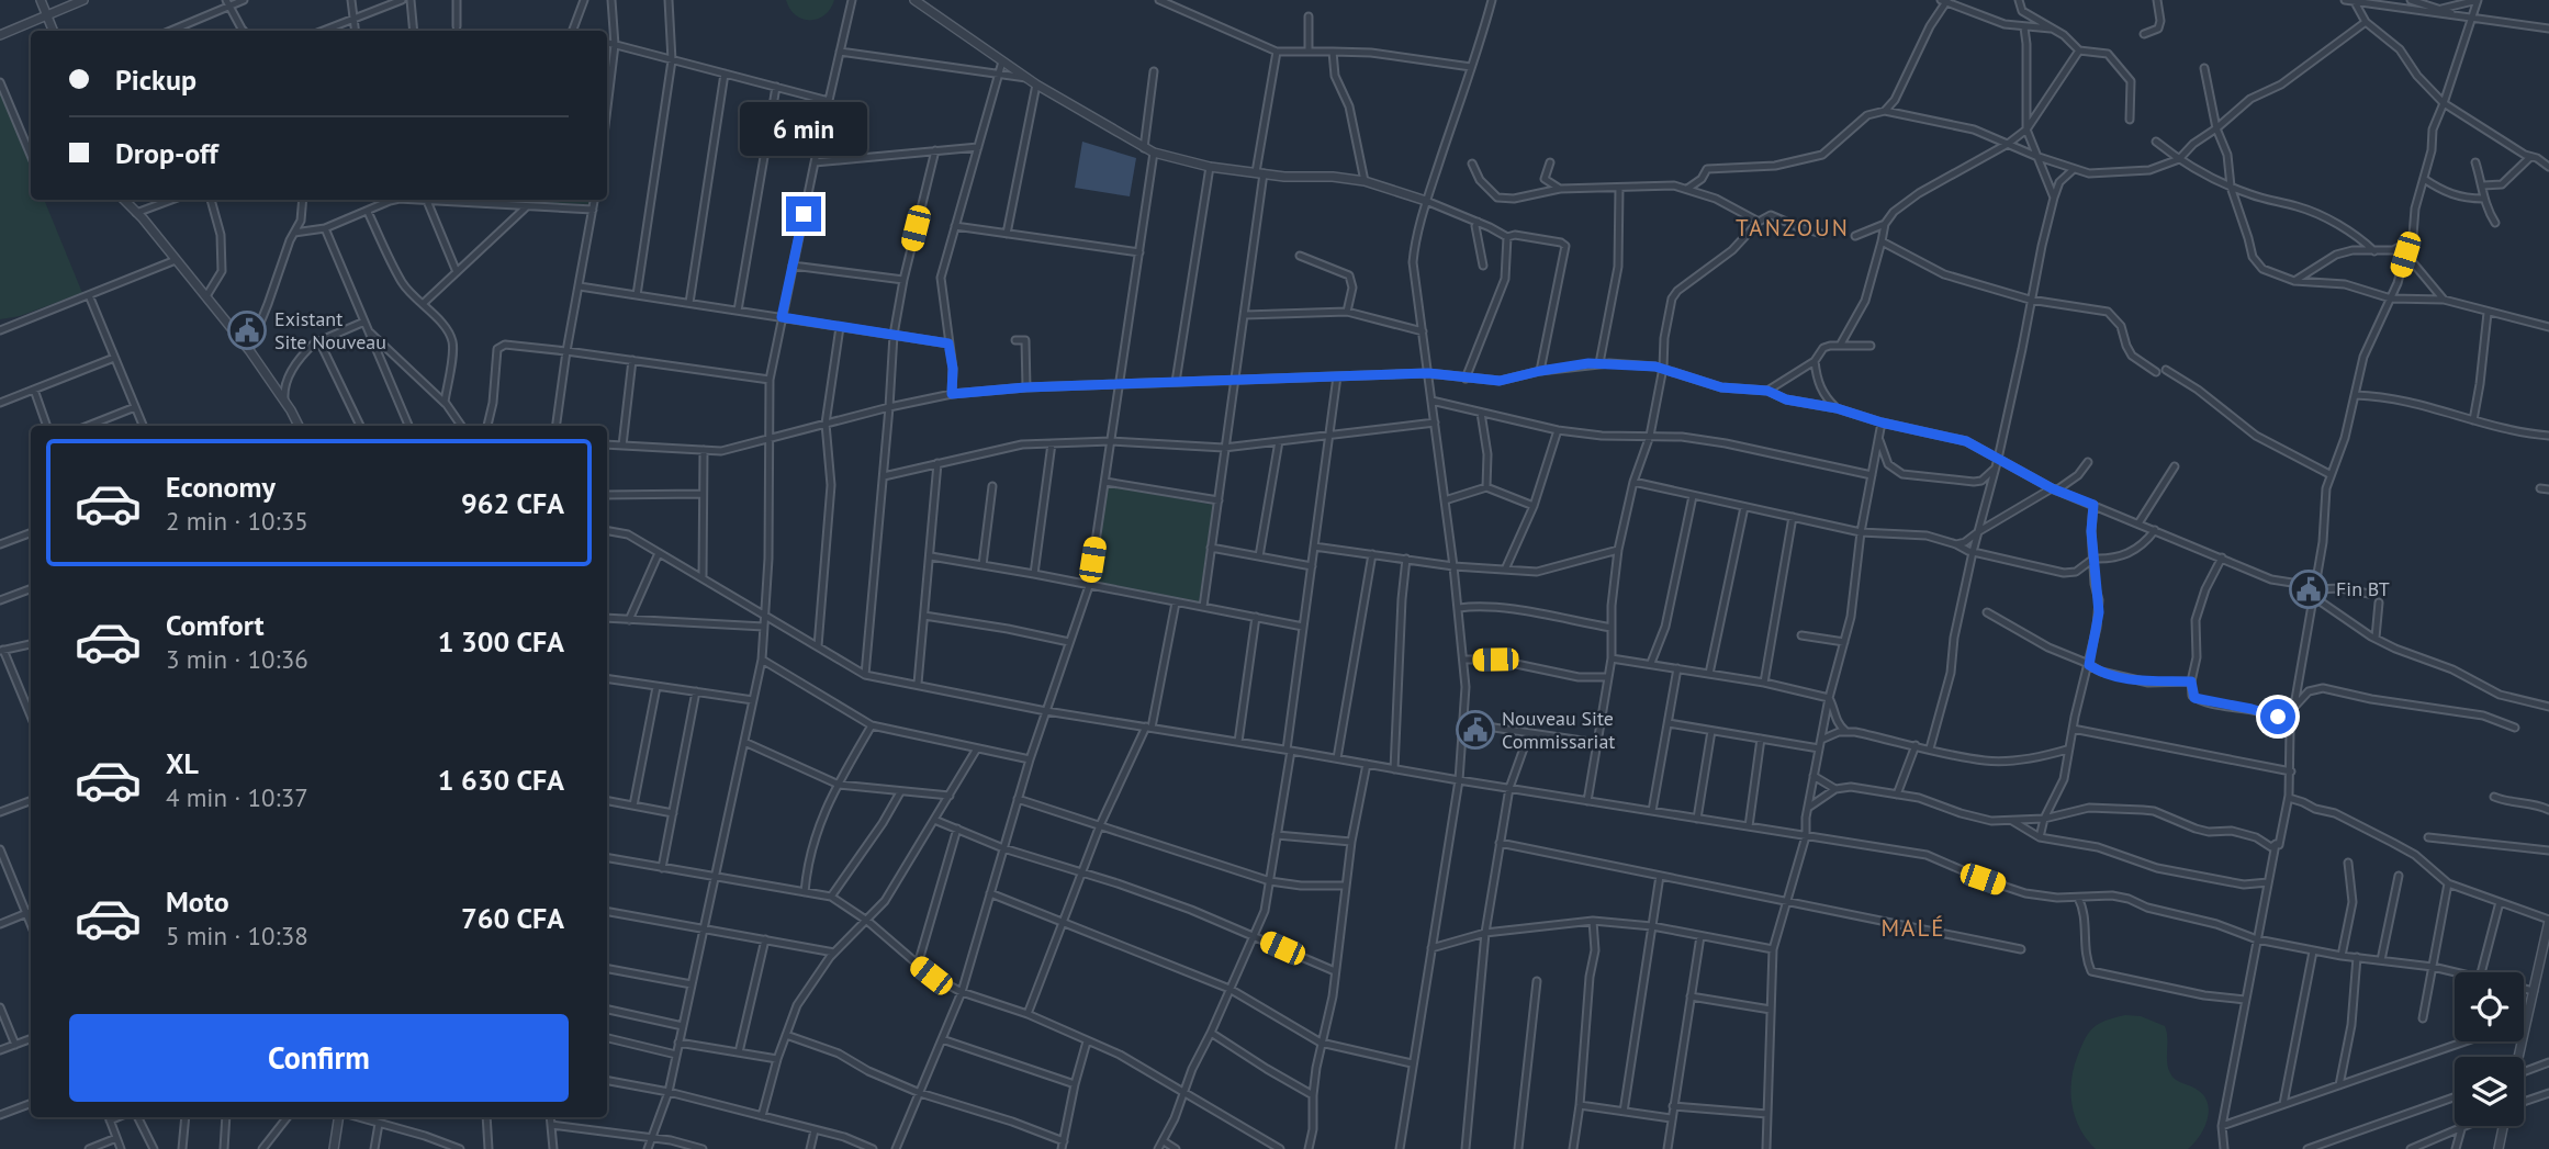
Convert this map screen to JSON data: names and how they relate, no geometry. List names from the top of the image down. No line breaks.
{"districts":["TANZOUN","MALÉ"],"places":{"public building":["Existant Site Nouveau","Fin BT","Nouveau Site Commissariat"]},"page":{"banner":["Pickup","Drop-off"],"bubble":"6 min","list":[{"name":"Economy","note":"2 min · 10:35","value":"962 CFA"},{"name":"Comfort","note":"3 min · 10:36","value":"1 300 CFA"},{"name":"XL","note":"4 min · 10:37","value":"1 630 CFA"},{"name":"Moto","note":"5 min · 10:38","value":"760 CFA"}],"buttons":"Confirm"}}
